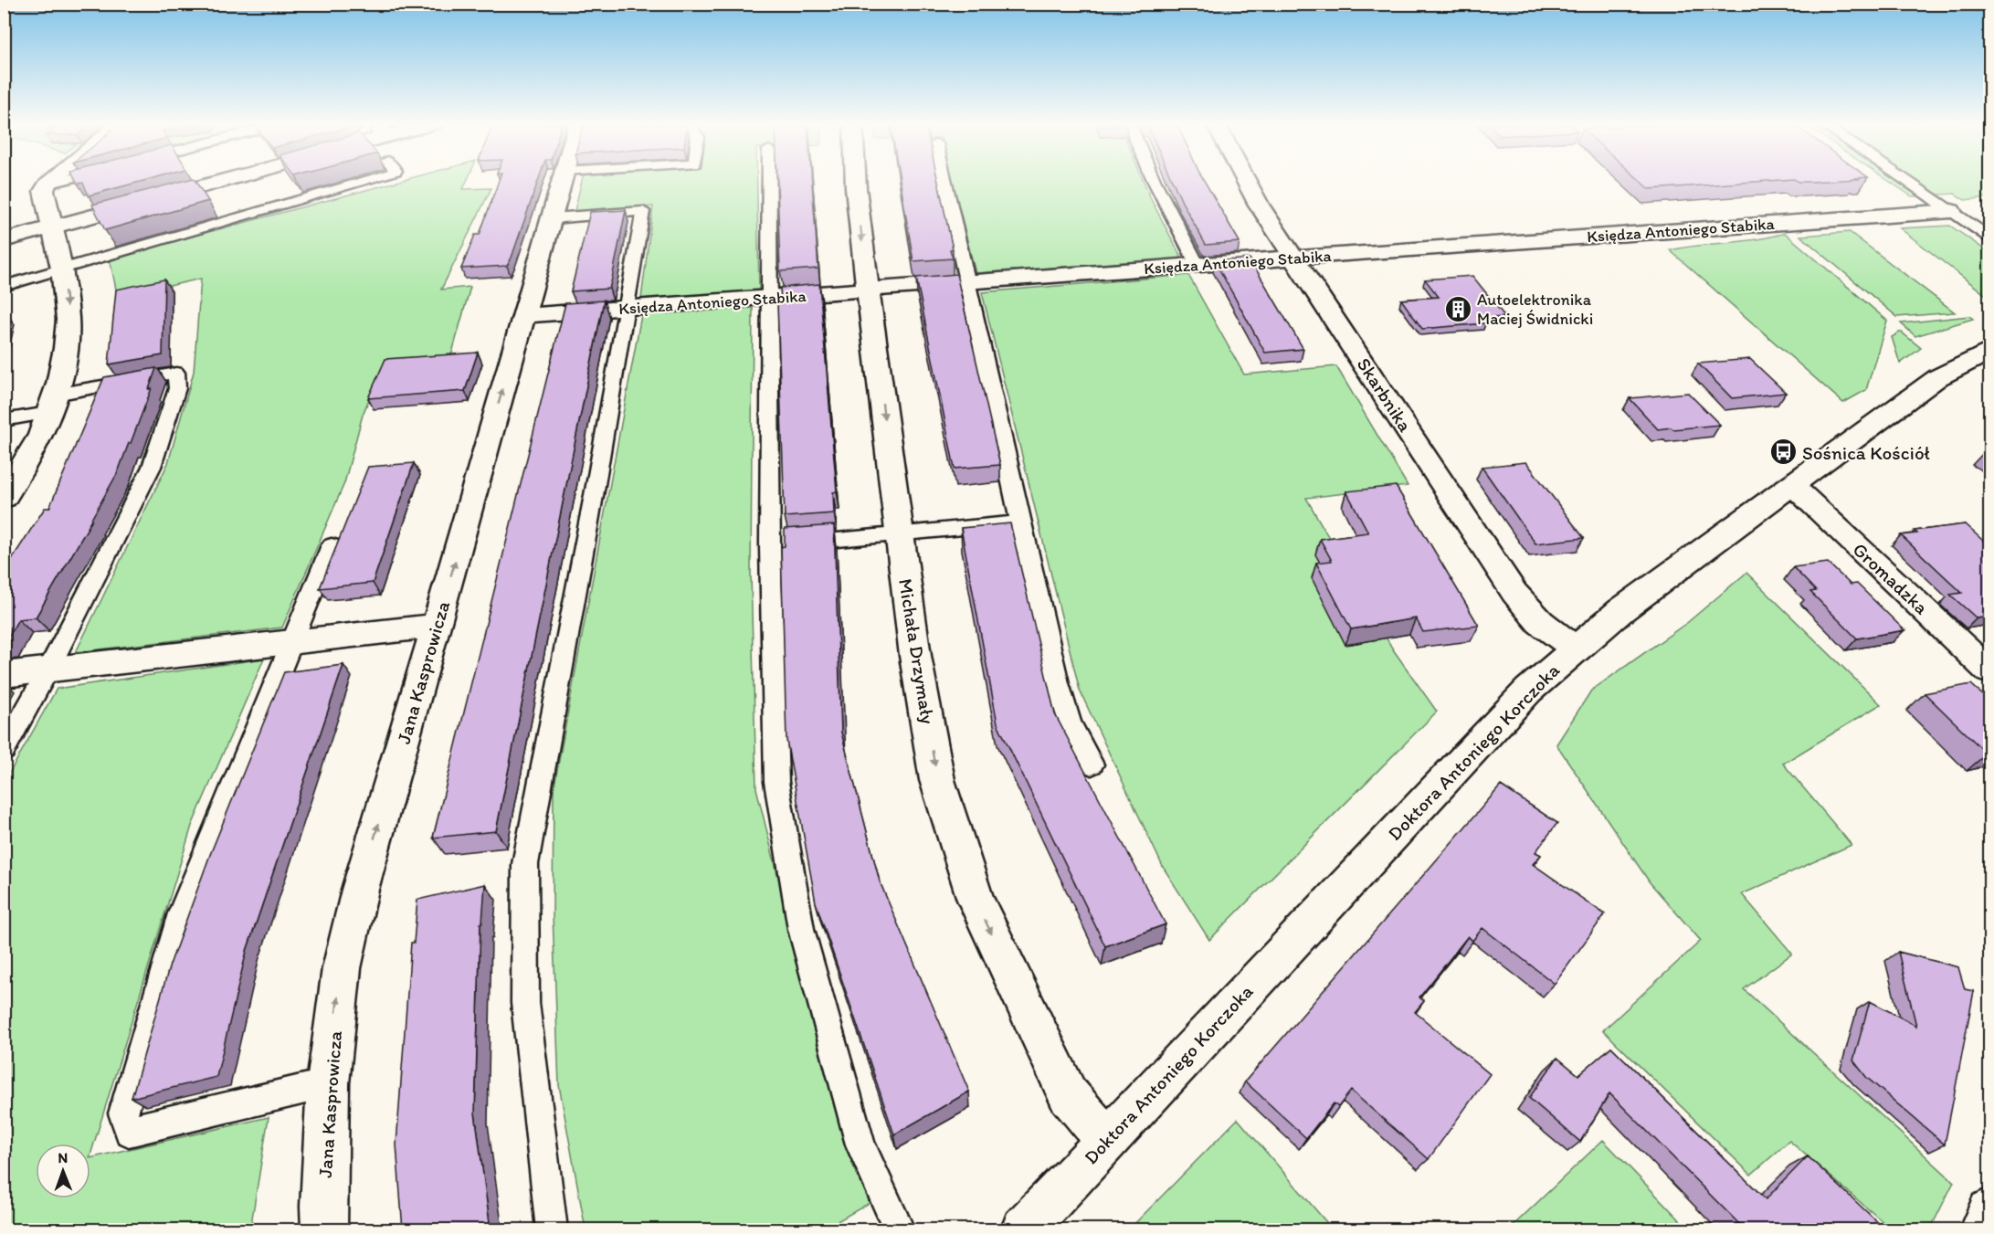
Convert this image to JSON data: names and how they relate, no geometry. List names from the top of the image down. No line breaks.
{"streets":{"street":["Księdza Antoniego Stabika","Skarbnika","Gromadzka","Michała Drzymały","Jana Kasprowicza","Doktora Antoniego Korczoka"]},"crossings":[["Księdza Antoniego Stabika","Skarbnika"],["Księdza Antoniego Stabika","Michała Drzymały"],["Księdza Antoniego Stabika","Jana Kasprowicza"],["Skarbnika","Doktora Antoniego Korczoka"],["Gromadzka","Doktora Antoniego Korczoka"],["Michała Drzymały","Doktora Antoniego Korczoka"]],"one_way":["Michała Drzymały","Jana Kasprowicza"],"places":{"building":["Autoelektronika Maciej Świdnicki"],"bus stop":["Sośnica Kościół"]},"north":"top"}
